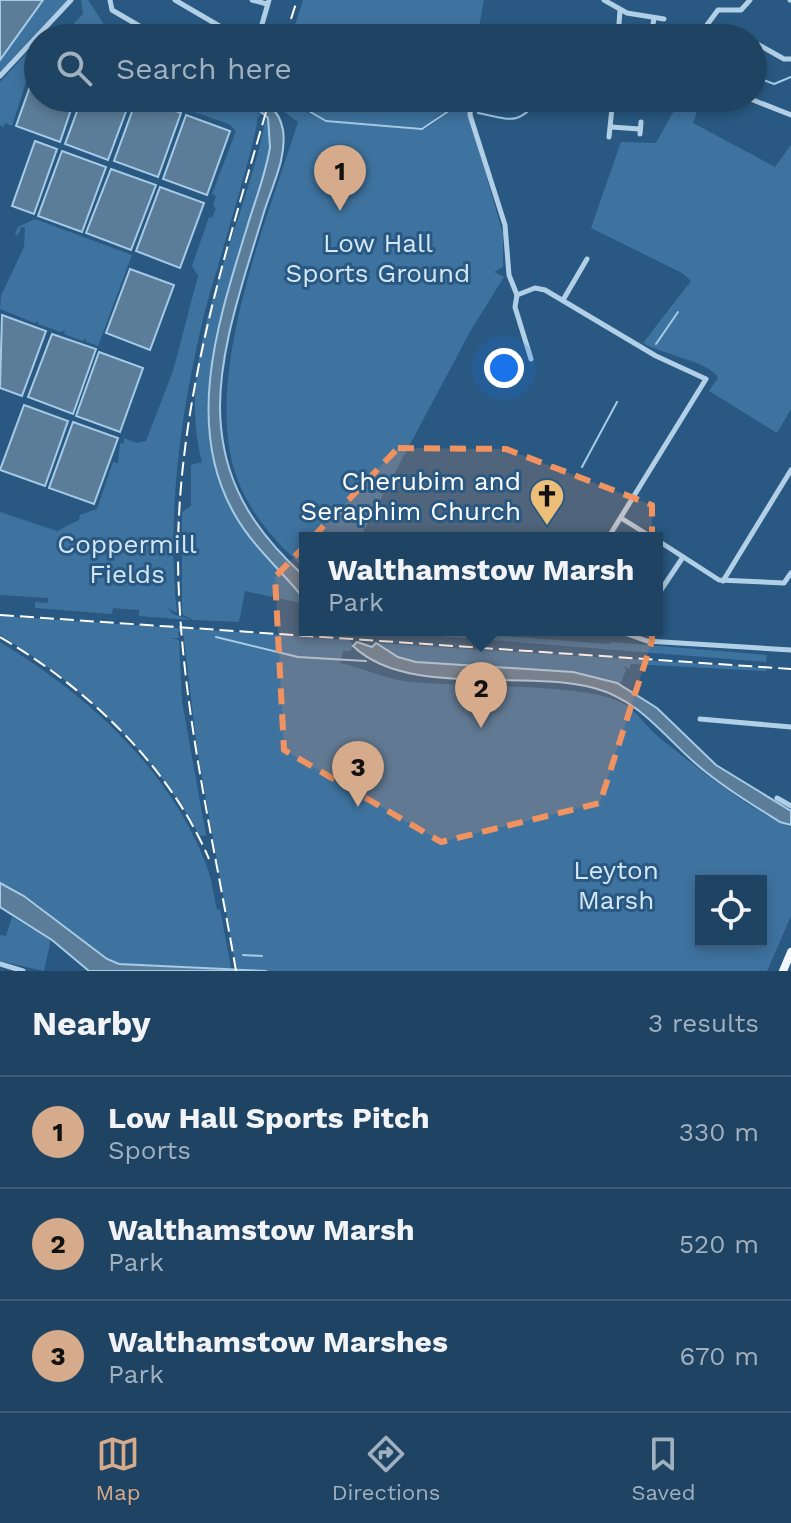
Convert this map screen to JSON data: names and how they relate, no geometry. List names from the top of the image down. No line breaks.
{"parks":["Low Hall Sports Ground","Coppermill Fields","Leyton Marsh"],"places":{"church":["Cherubim and Seraphim Church"]},"page":{"search":"Search here","pins":["1","2","3"],"popup":["Walthamstow Marsh","Park"],"heading":["Nearby","3 results"],"list":[{"mark":"1","name":"Low Hall Sports Pitch","note":"Sports","value":"330 m"},{"mark":"2","name":"Walthamstow Marsh","note":"Park","value":"520 m"},{"mark":"3","name":"Walthamstow Marshes","note":"Park","value":"670 m"}],"nav":["Map","Directions","Saved"]}}
